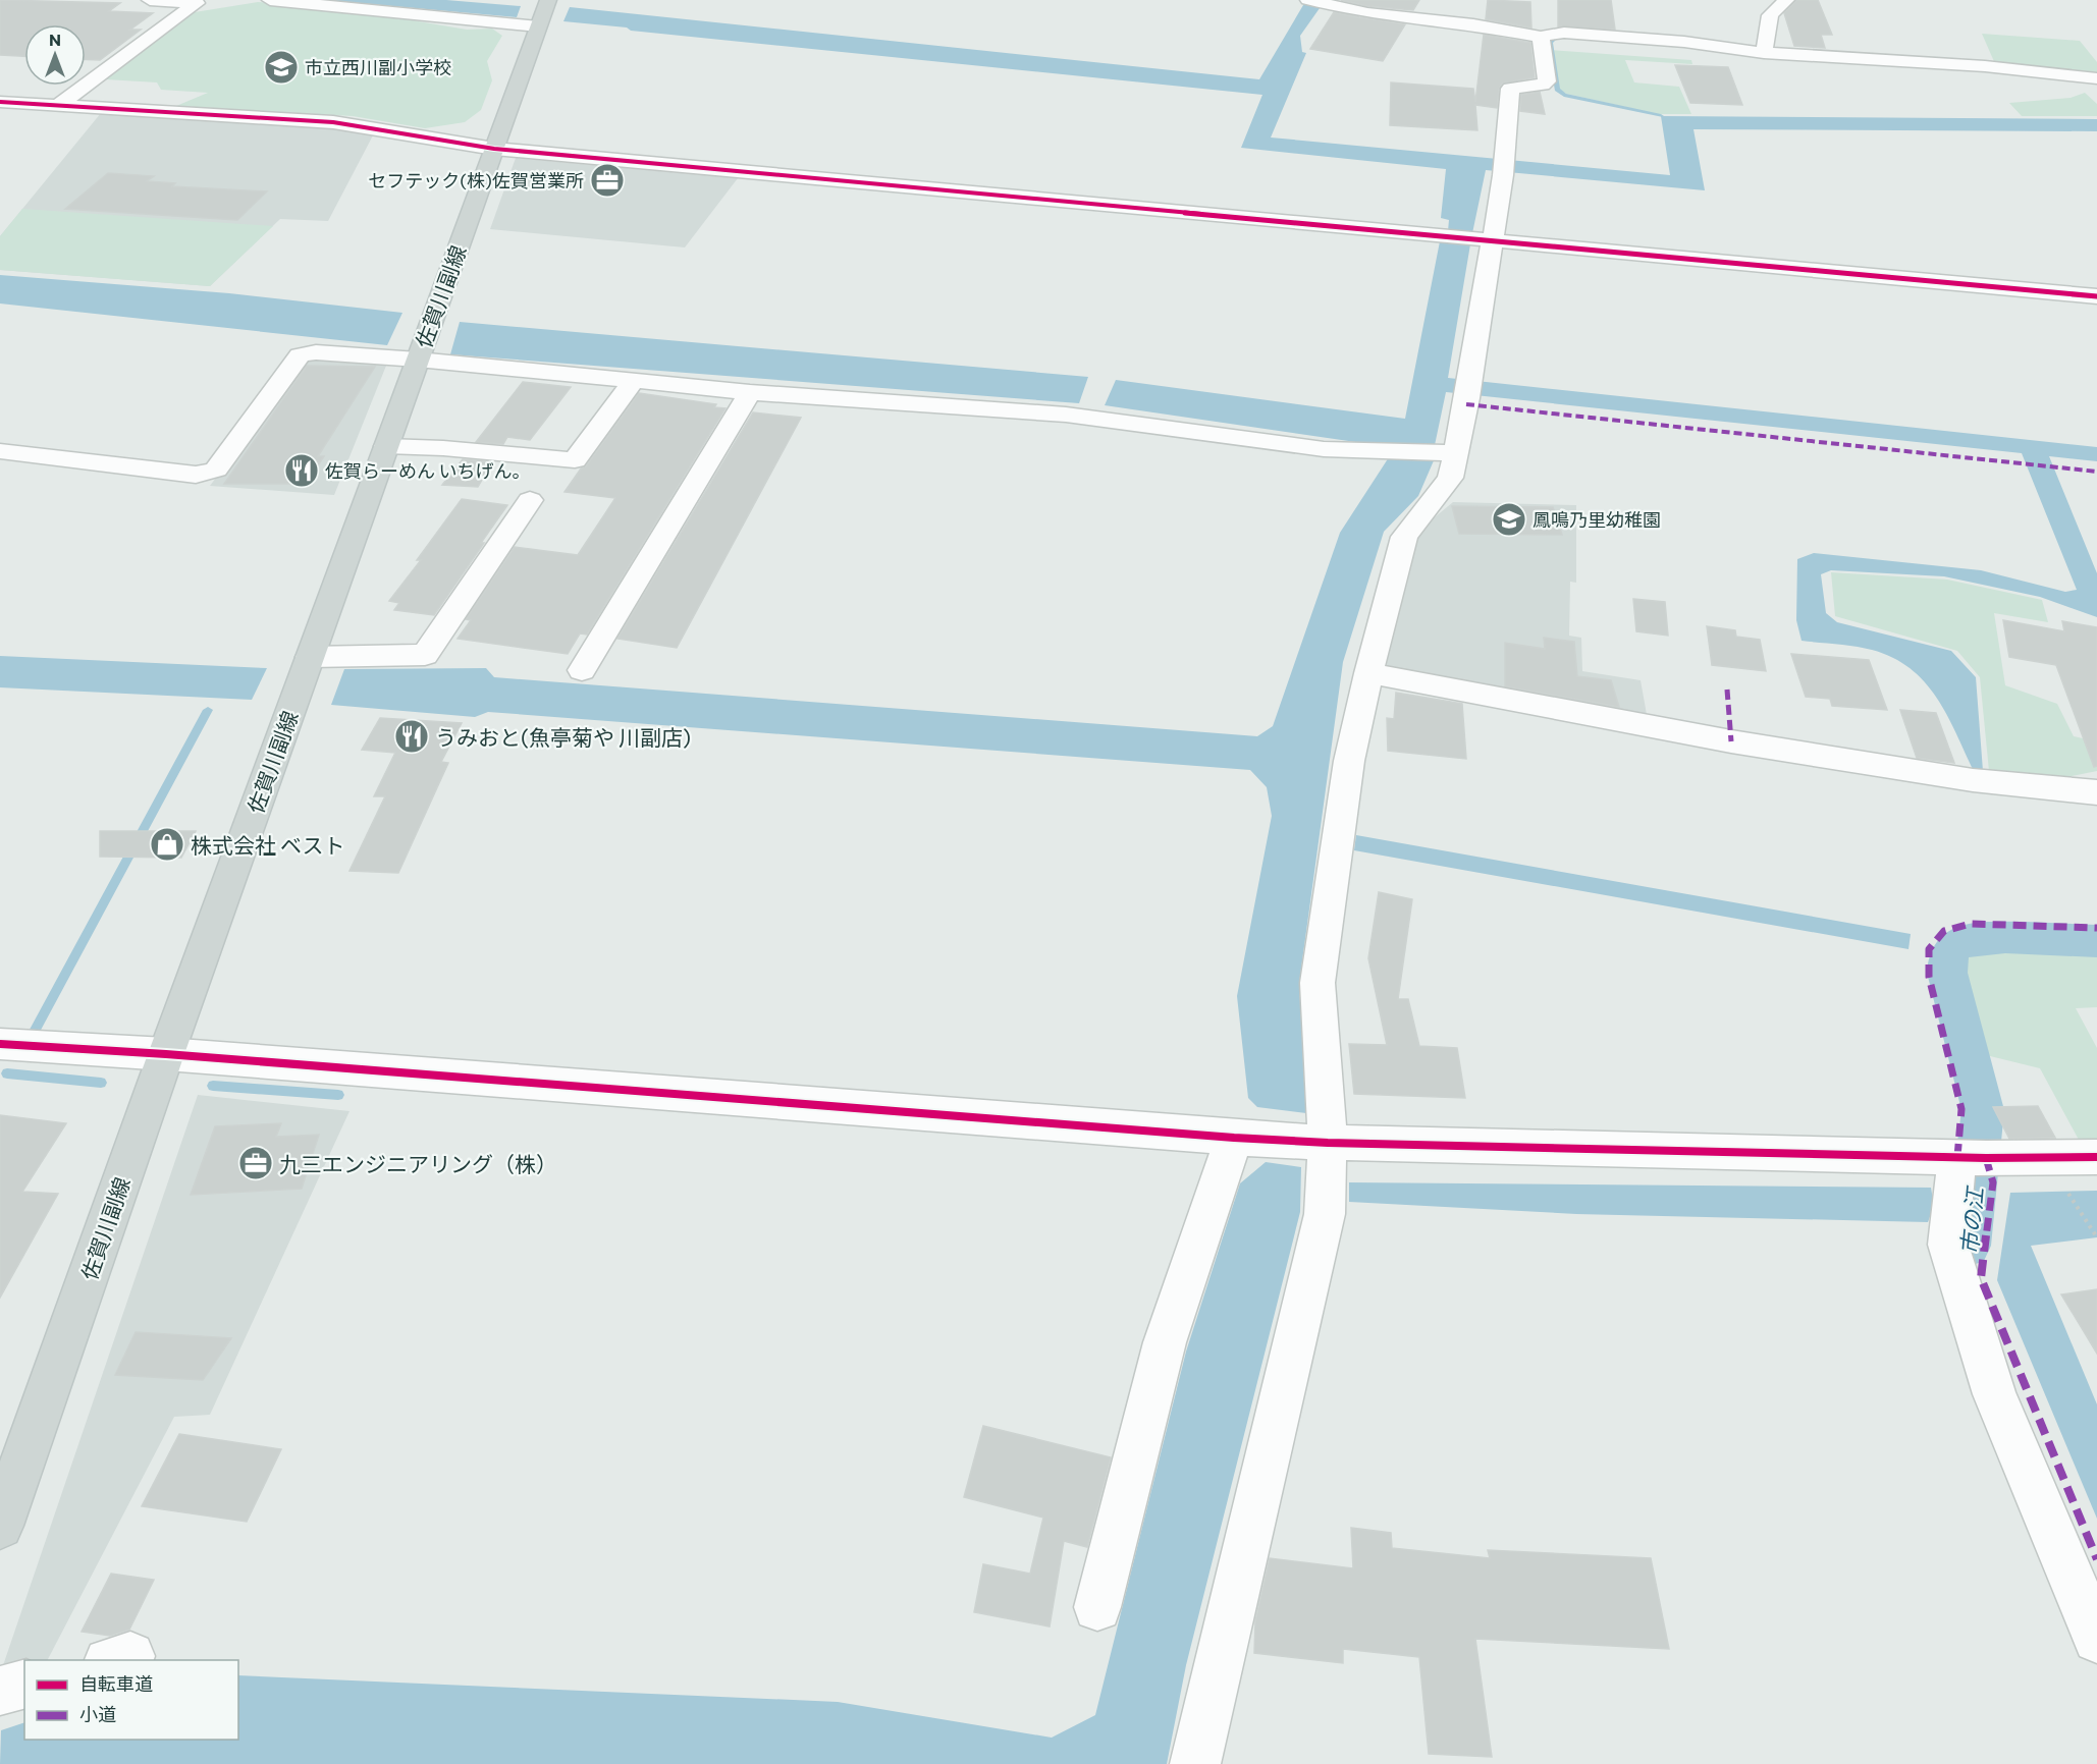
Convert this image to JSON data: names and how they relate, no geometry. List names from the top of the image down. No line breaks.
{"streets":{"main road":["佐賀川副線"]},"water":["市の江"],"places":{"school or university":["市立西川副小学校","鳳鳴乃里幼稚園"],"office":["セフテック(株)佐賀営業所","九三エンジニアリング（株）"],"restaurant":["佐賀らーめん いちげん。","うみおと(魚亭菊や 川副店)"],"shop":["株式会社 ベスト"]},"legend":["自転車道","小道"],"north":"top"}
